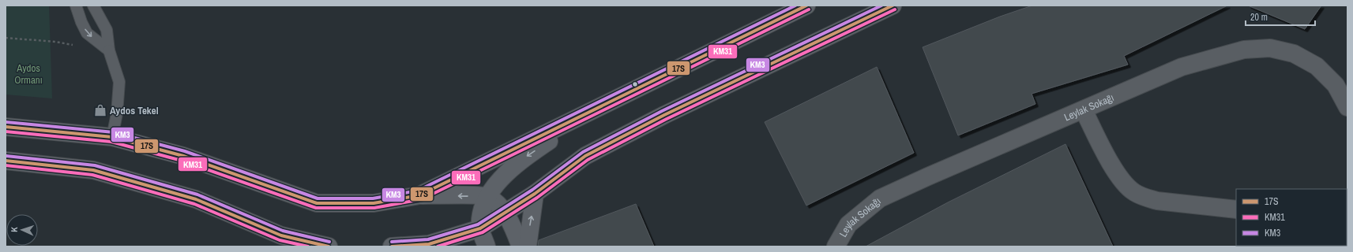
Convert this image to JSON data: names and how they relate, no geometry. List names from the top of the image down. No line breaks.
{"streets":{"street":["Leylak Sokağı"]},"parks":["Aydos Ormanı"],"places":{"shop":["Aydos Tekel"]},"lines":["transit line 17S","transit line KM3","transit line KM31"],"legend":["17S","KM31","KM3"],"scale_bar":"20 m","north":"left"}
